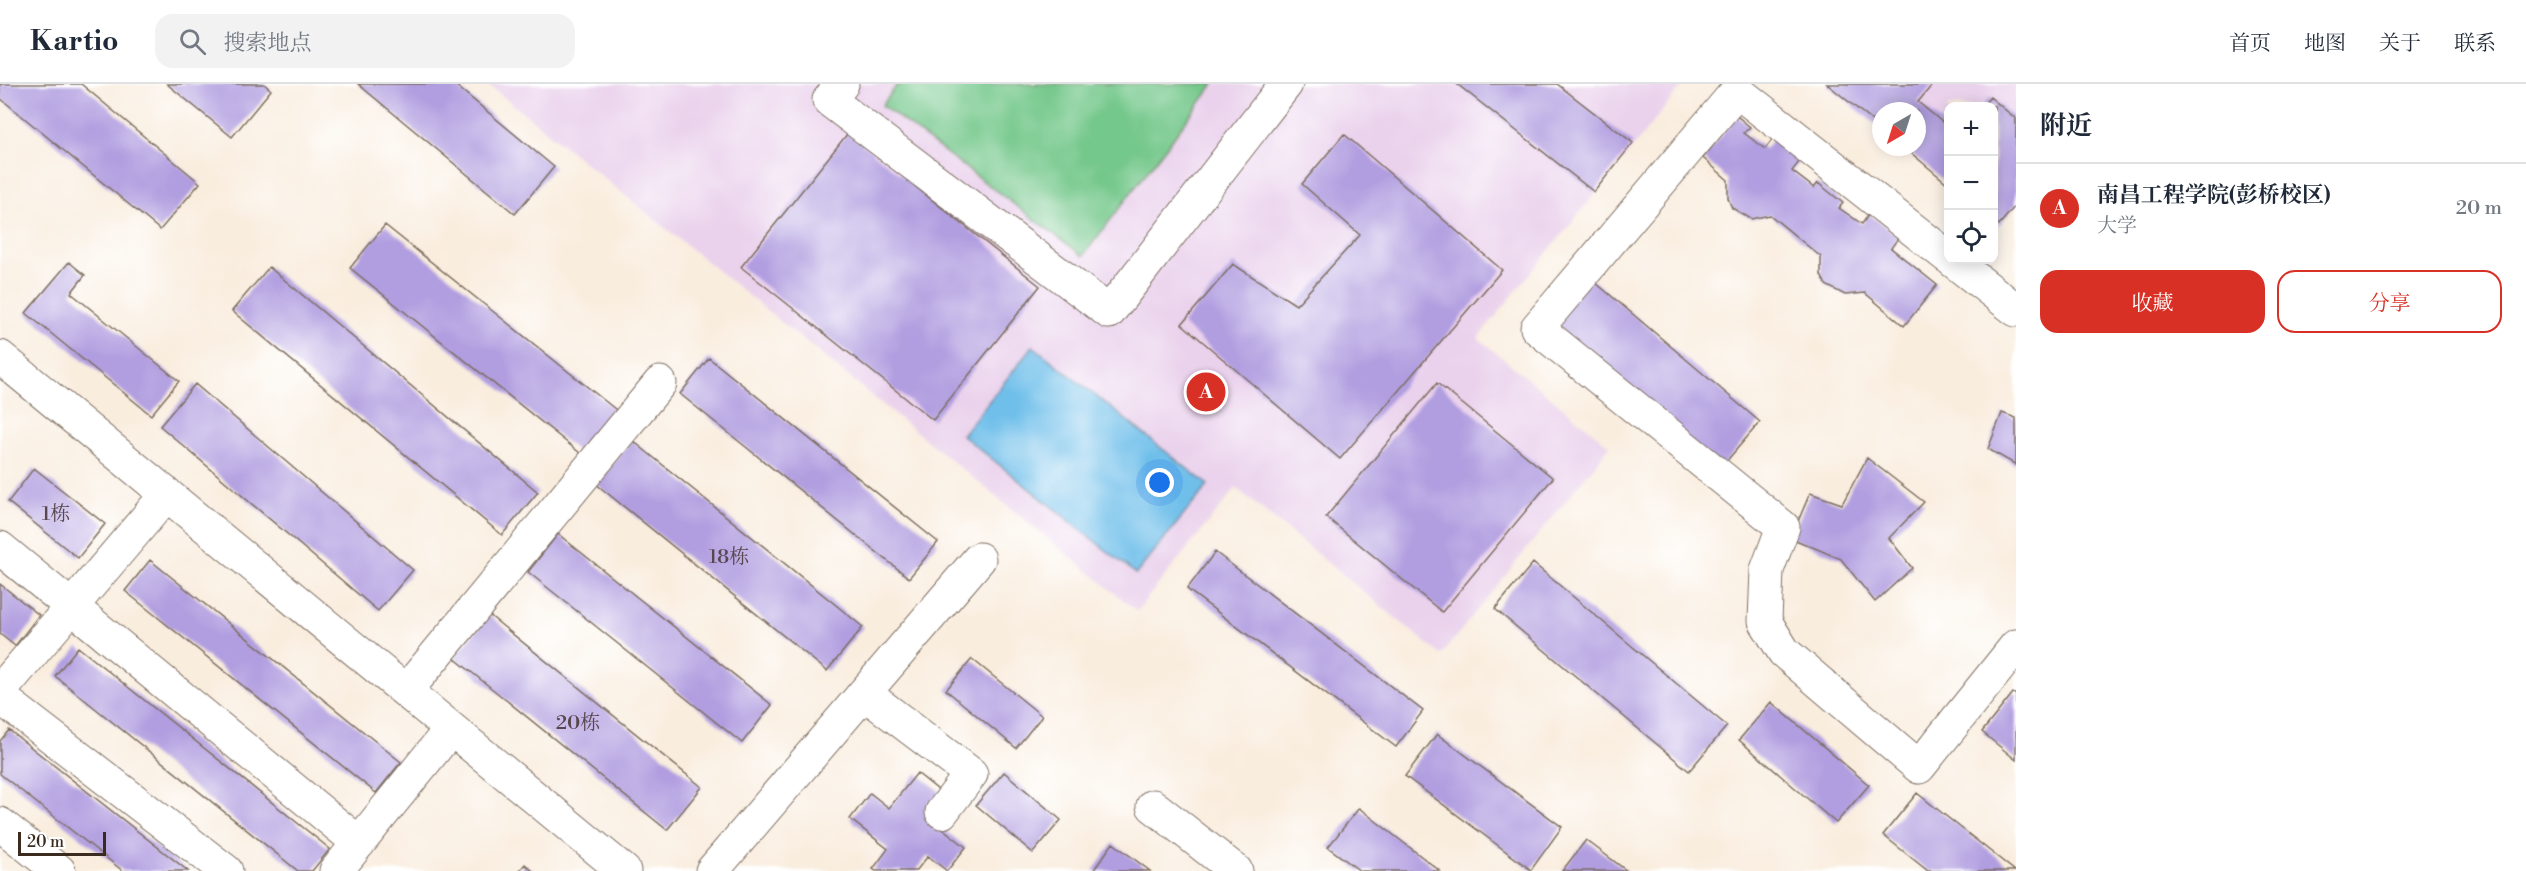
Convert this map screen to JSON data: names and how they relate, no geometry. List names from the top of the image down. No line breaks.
{"house_numbers":["1栋","18栋","20栋"],"scale_bar":"20 m","north":"bottom left","page":{"header":"Kartio","search":"搜索地点","nav":["首页","地图","关于","联系"],"heading":"附近","map_buttons":["+","−"],"list":[{"mark":"A","name":"南昌工程学院(彭桥校区)","note":"大学","value":"20 m"}],"buttons":["收藏","分享"],"pins":"A","scale":"20 m"}}
